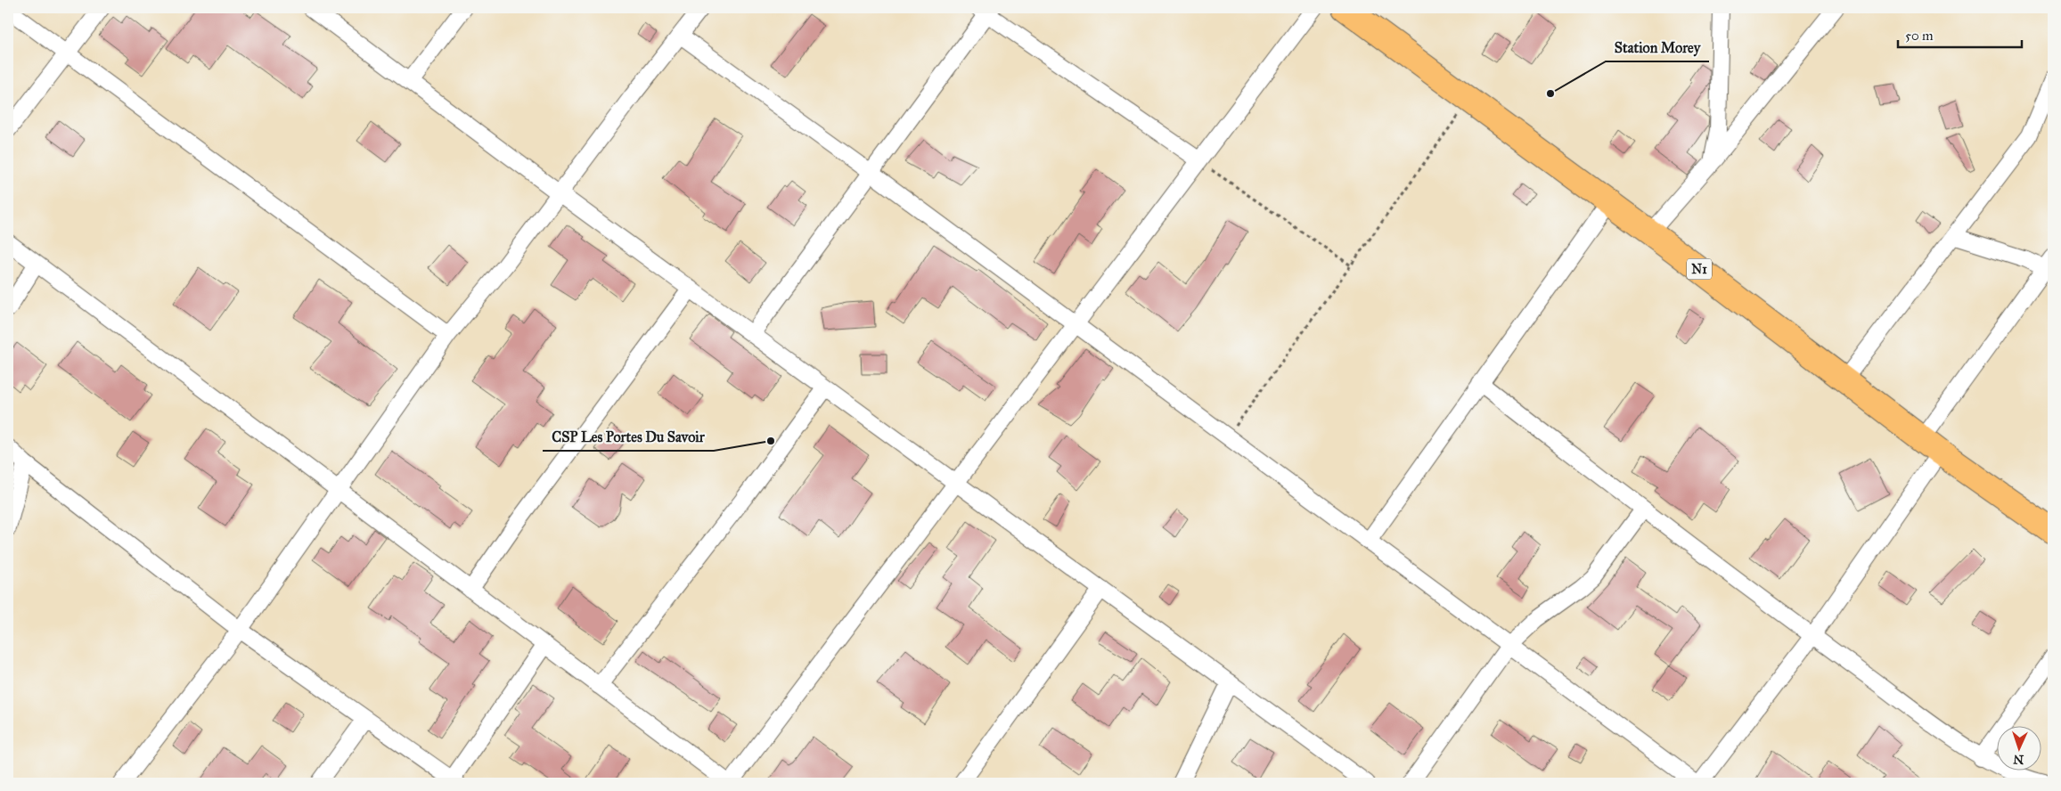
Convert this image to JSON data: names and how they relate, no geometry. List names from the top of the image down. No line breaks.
{"streets":{"main road":["N1"]},"places":["Station Morey","CSP Les Portes Du Savoir"],"scale_bar":"50 m","north":"bottom"}
